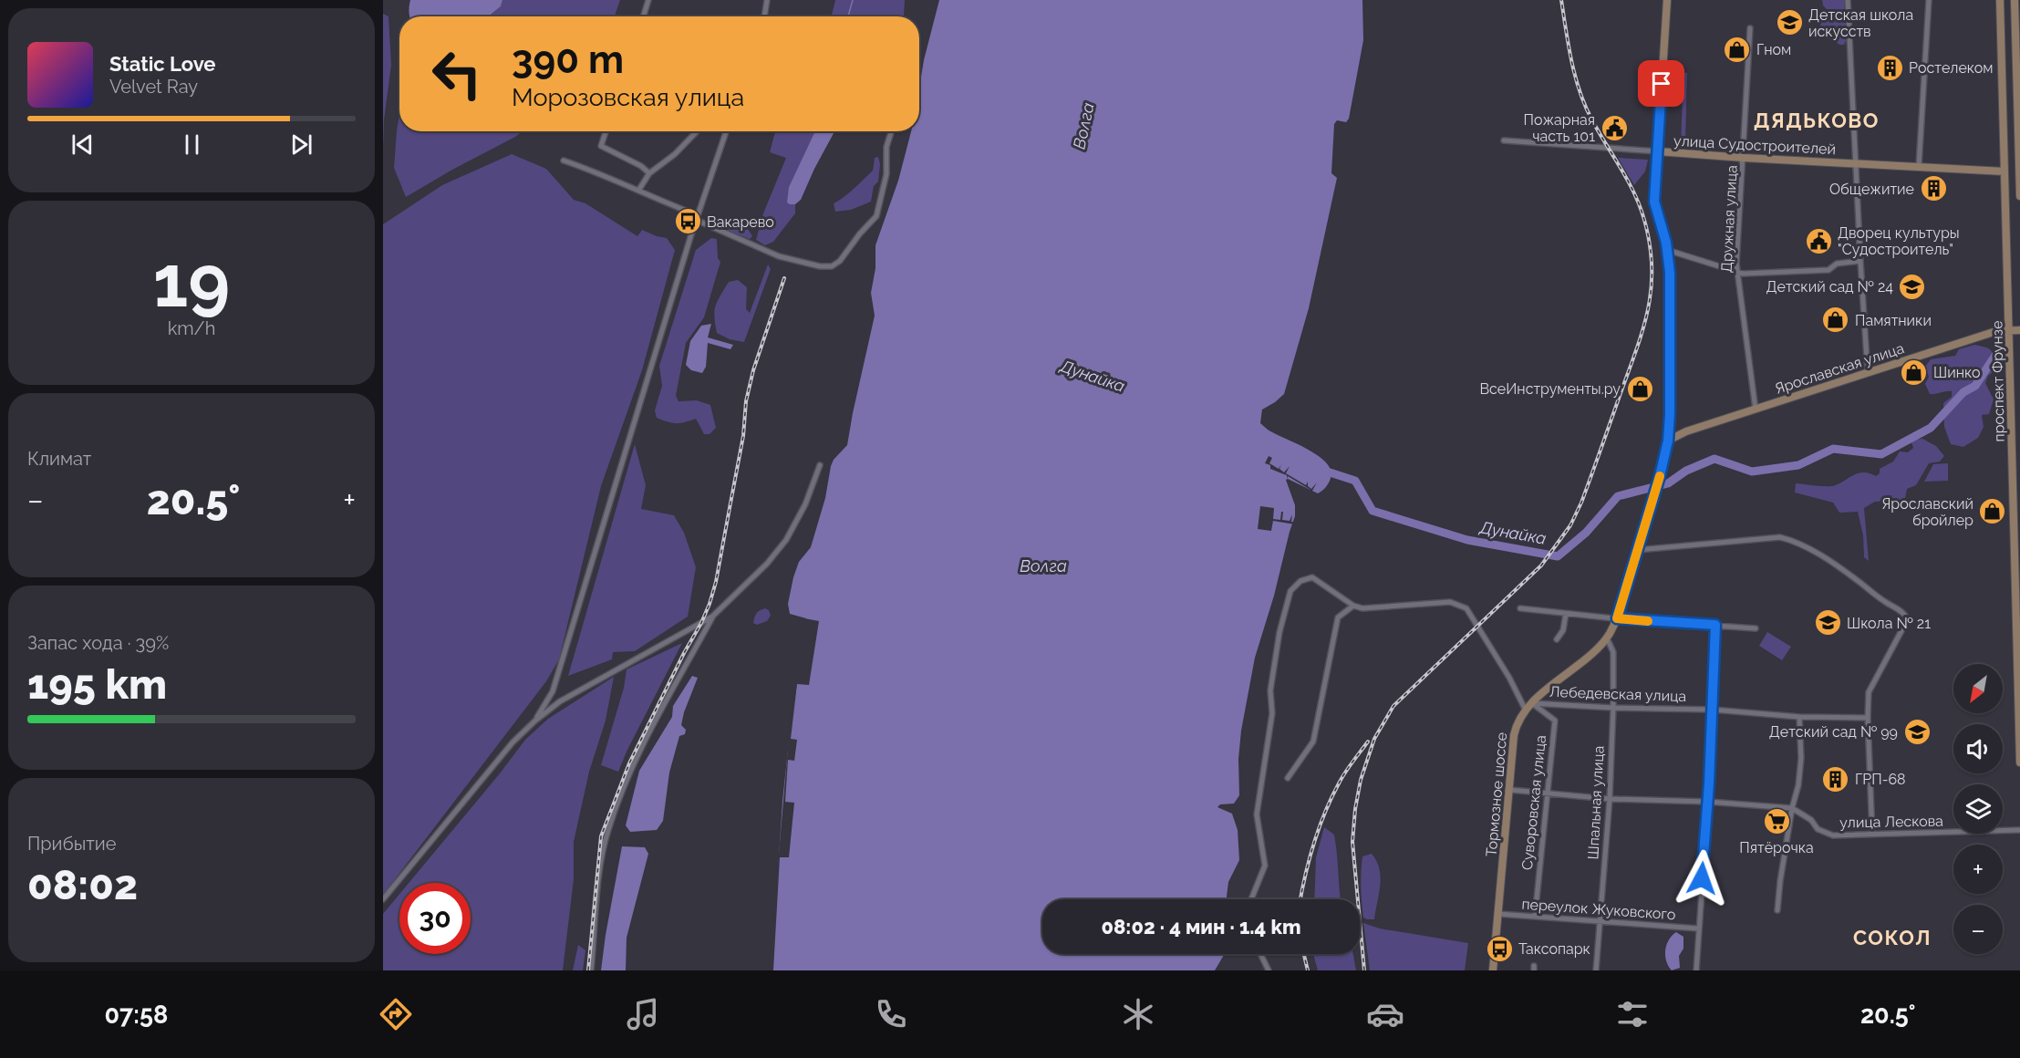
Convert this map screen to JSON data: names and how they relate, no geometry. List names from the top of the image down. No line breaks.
{"streets":{"street":["улица Судостроителей","Дружная улица","Ярославская улица","проспект Фрунзе","Лебедевская улица","Тормозное шоссе","Суворовская улица","Шпальная улица","улица Лескова","переулок Жуковского"]},"crossings":[["улица Судостроителей","Дружная улица"],["улица Судостроителей","проспект Фрунзе"],["улица Судостроителей","Тормозное шоссе"],["Дружная улица","Ярославская улица"],["Ярославская улица","проспект Фрунзе"],["Ярославская улица","Тормозное шоссе"],["Лебедевская улица","Тормозное шоссе"],["Лебедевская улица","Суворовская улица"],["Лебедевская улица","Шпальная улица"],["Тормозное шоссе","Суворовская улица"],["Тормозное шоссе","Шпальная улица"],["Тормозное шоссе","переулок Жуковского"],["Суворовская улица","переулок Жуковского"],["Шпальная улица","переулок Жуковского"]],"districts":["ДЯДЬКОВО","СОКОЛ"],"water":["Волга","Дунайка"],"places":{"school or university":["Детская школа искусств","Детский сад № 24","Школа № 21","Детский сад № 99"],"shop":["Гном","Памятники","Шинко","ВсеИнструменты.ру","Ярославский бройлер"],"building":["Ростелеком","Общежитие","ГРП-68"],"public building":["Пожарная часть 101","Дворец культуры \"Судостроитель\""],"bus stop":["Вакарево","Таксопарк"],"supermarket":["Пятёрочка"]},"north":"bottom left","page":{"turn":["390 m","Морозовская улица"],"song":["Static Love","Velvet Ray"],"tile":[["19","km/h"],"Климат",["Запас хода · 39%","195 km"],["Прибытие","08:02"]],"heat":["−","20.5°","+"],"map_buttons":["+","−"],"limit":"30","trip":"08:02 · 4 мин · 1.4 km","tabs":["07:58","20.5°"]}}
